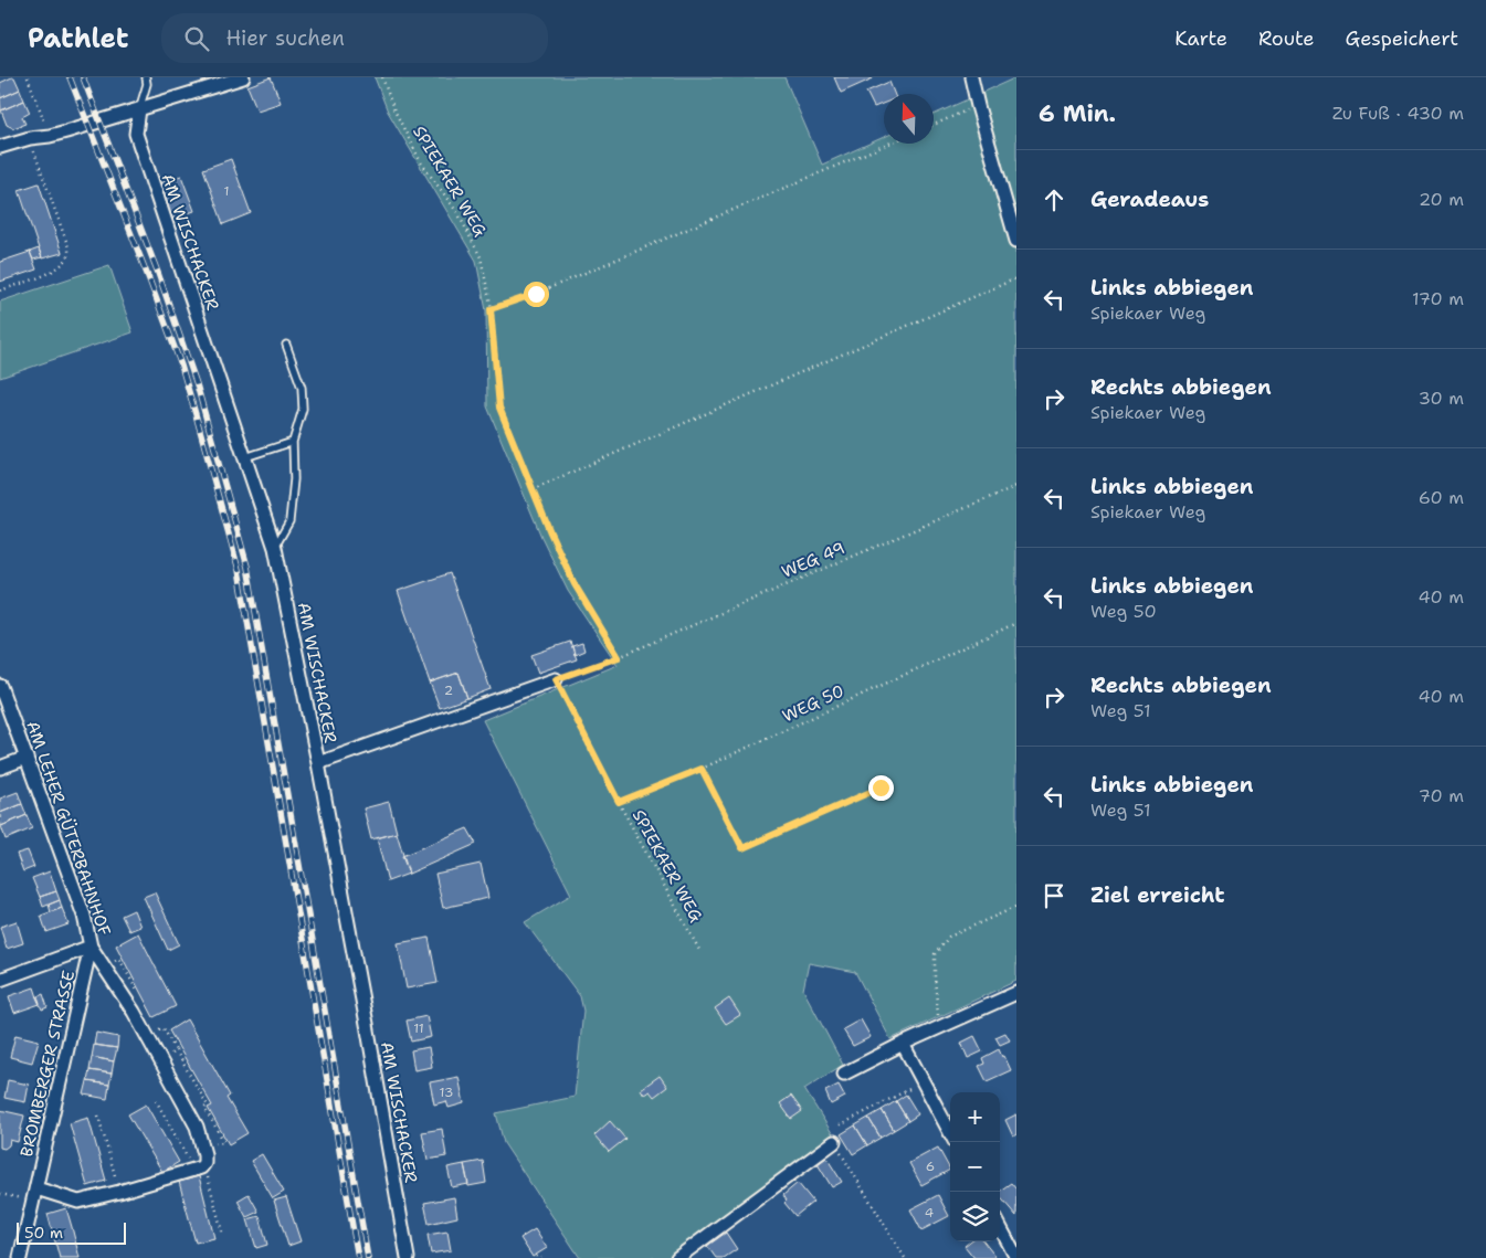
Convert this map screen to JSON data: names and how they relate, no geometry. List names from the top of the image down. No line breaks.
{"streets":{"street":["AM WISCHACKER","AM LEHER GÜTERBAHNHOF","BROMBERGER STRASSE"],"path":["SPIEKAER WEG","WEG 49","WEG 50"]},"crossings":[["SPIEKAER WEG","WEG 49"],["SPIEKAER WEG","WEG 50"],["AM LEHER GÜTERBAHNHOF","BROMBERGER STRASSE"]],"house_numbers":["1","2","11","13","6","4"],"scale_bar":"50 m","north":"top","page":{"header":"Pathlet","search":"Hier suchen","nav":["Karte","Route","Gespeichert"],"heading":["6 Min.","Zu Fuß · 430 m"],"list":[["Geradeaus","20 m"],["Links abbiegen","Spiekaer Weg","170 m"],["Rechts abbiegen","Spiekaer Weg","30 m"],["Links abbiegen","Spiekaer Weg","60 m"],["Links abbiegen","Weg 50","40 m"],["Rechts abbiegen","Weg 51","40 m"],["Links abbiegen","Weg 51","70 m"],"Ziel erreicht"],"map_buttons":["+","−"],"scale":"50 m"}}
